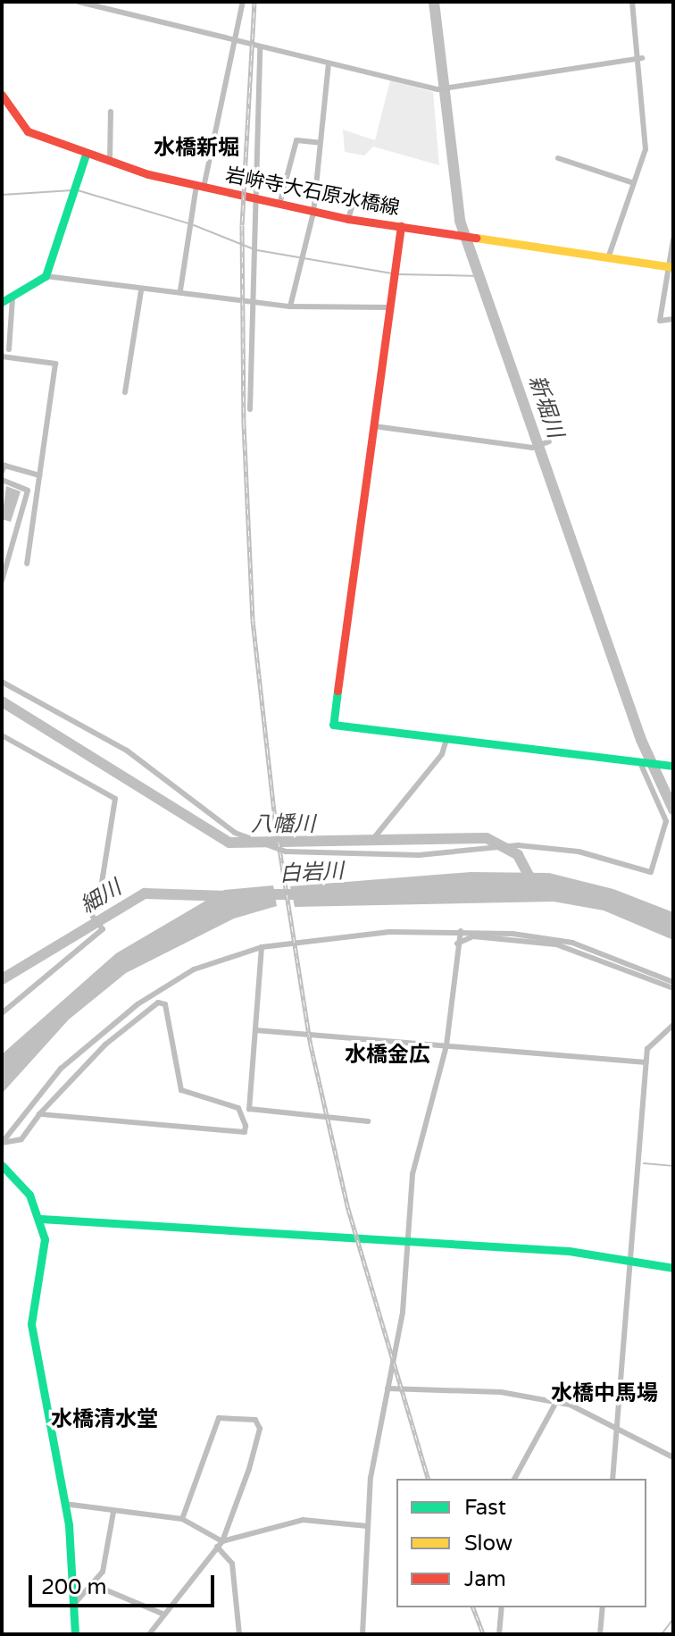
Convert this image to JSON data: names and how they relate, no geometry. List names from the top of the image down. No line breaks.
{"streets":{"street":["岩峅寺大石原水橋線"]},"districts":["水橋新堀","水橋金広","水橋中馬場","水橋清水堂"],"water":["新堀川","八幡川","白岩川","細川"],"legend":["Fast","Slow","Jam"],"scale_bar":"200 m"}
